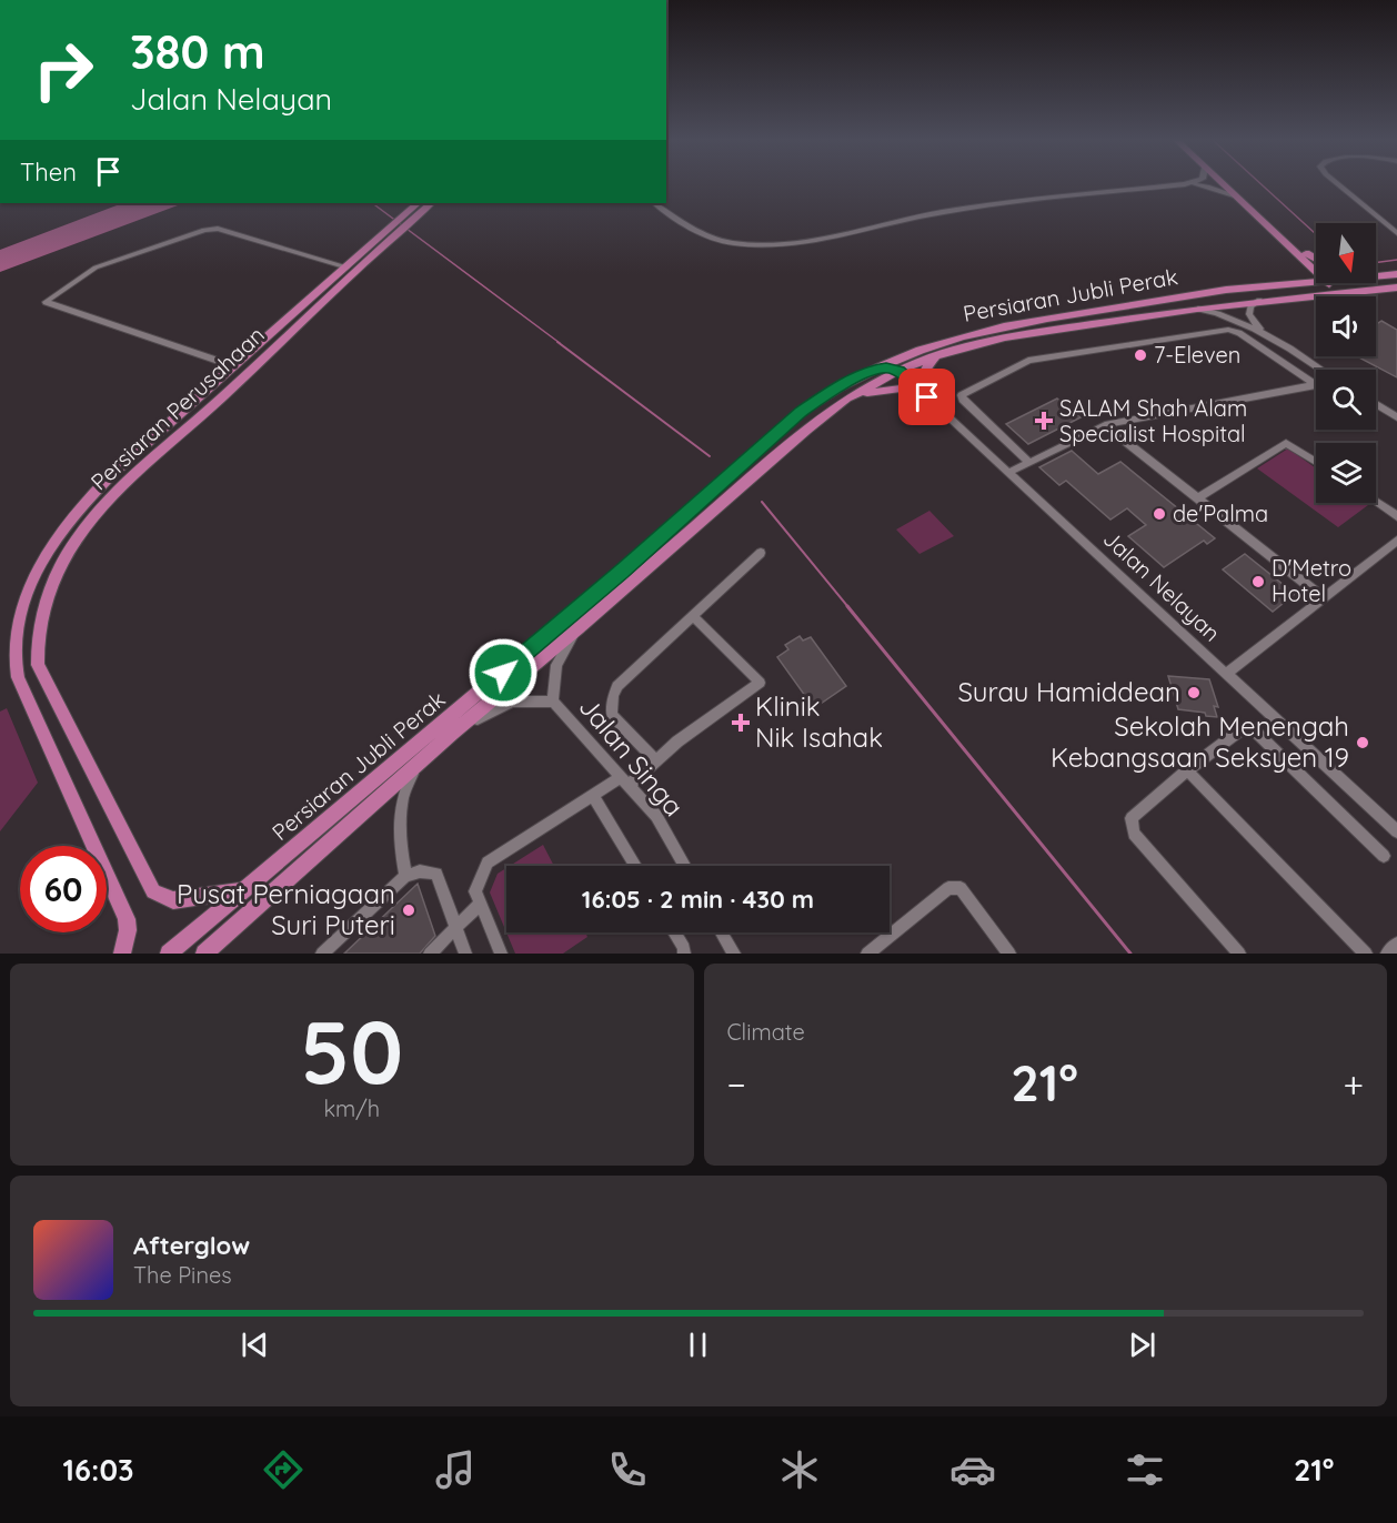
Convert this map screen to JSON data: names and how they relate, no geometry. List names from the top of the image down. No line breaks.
{"streets":{"main road":["Persiaran Jubli Perak","Persiaran Perusahaan"],"street":["Jalan Nelayan","Jalan Singa"]},"crossings":[["Persiaran Jubli Perak","Persiaran Perusahaan"],["Persiaran Jubli Perak","Jalan Nelayan"]],"places":{"other":["7-Eleven","de'Palma","D'Metro Hotel","Surau Hamiddean","Sekolah Menengah Kebangsaan Seksyen 19","Pusat Perniagaan Suri Puteri"],"health":["SALAM Shah Alam Specialist Hospital","Klinik Nik Isahak"]},"north":"bottom","page":{"turn":["380 m","Jalan Nelayan"],"then":"Then","limit":"60","trip":"16:05 · 2 min · 430 m","tile":[["50","km/h"],"Climate"],"heat":["−","21°","+"],"song":["Afterglow","The Pines"],"tabs":["16:03","21°"]}}
